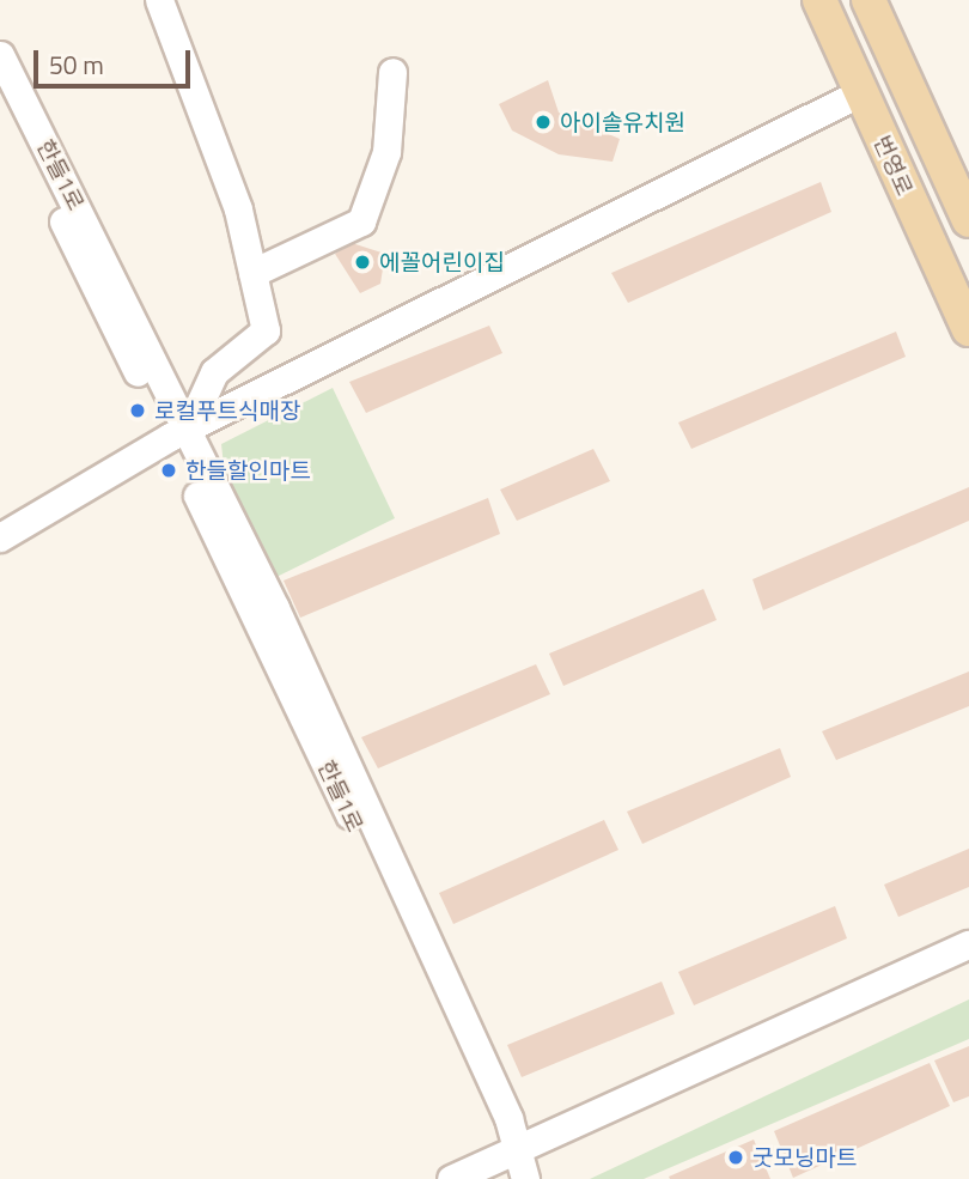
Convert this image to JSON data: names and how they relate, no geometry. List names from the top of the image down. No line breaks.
{"streets":{"main road":["번영로"],"street":["한들1로"]},"places":["아이솔유치원","에꼴어린이집","로컬푸트식매장","한들할인마트","굿모닝마트"],"scale_bar":"50 m"}
